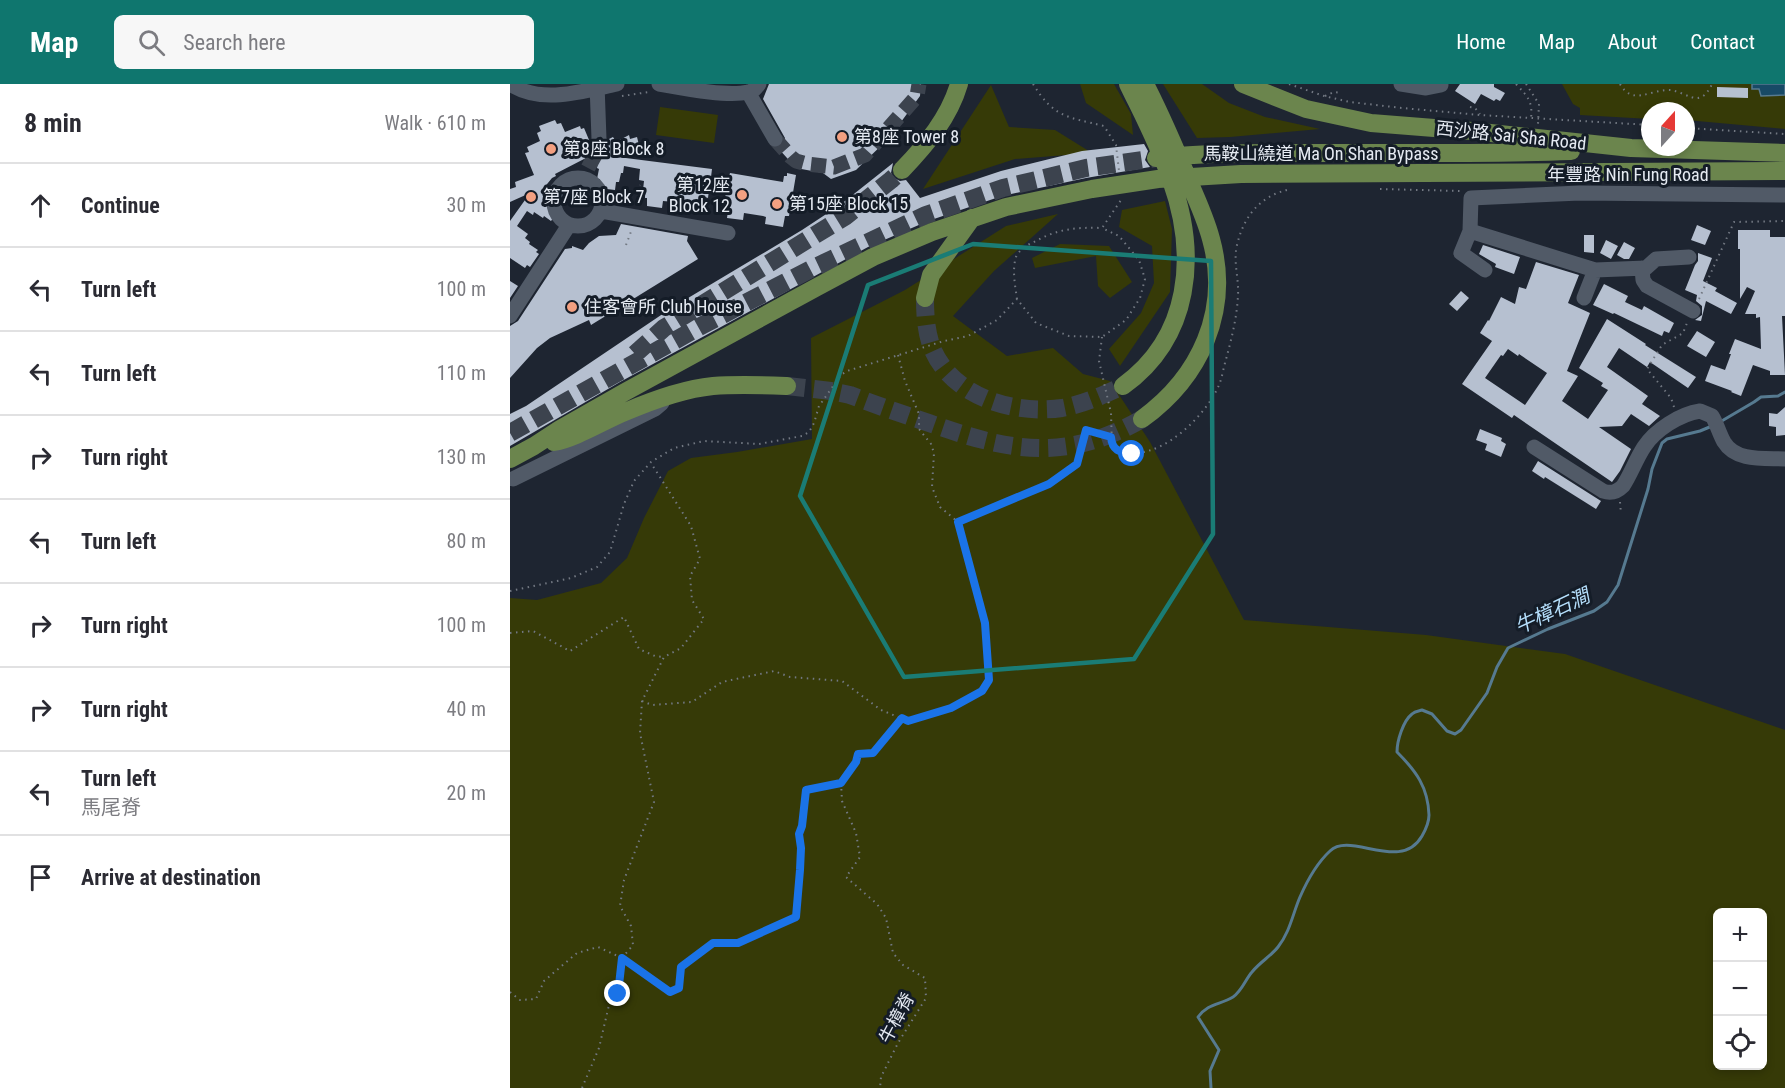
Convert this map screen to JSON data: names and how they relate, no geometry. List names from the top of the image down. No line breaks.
{"streets":{"main road":["西沙路 Sai Sha Road","馬鞍山繞道 Ma On Shan Bypass"],"street":["年豐路 Nin Fung Road"],"path":["牛樟脊"]},"crossings":[["西沙路 Sai Sha Road","馬鞍山繞道 Ma On Shan Bypass"]],"water":["牛樟石澗"],"places":["第8座 Tower 8","第8座 Block 8","第12座 Block 12","第7座 Block 7","第15座 Block 15","住客會所 Club House"],"north":"top","page":{"header":"Map","search":"Search here","nav":["Home","Map","About","Contact"],"heading":["8 min","Walk · 610 m"],"list":[["Continue","30 m"],["Turn left","100 m"],["Turn left","110 m"],["Turn right","130 m"],["Turn left","80 m"],["Turn right","100 m"],["Turn right","40 m"],["Turn left","馬尾脊","20 m"],"Arrive at destination"],"map_buttons":["+","−"]}}
